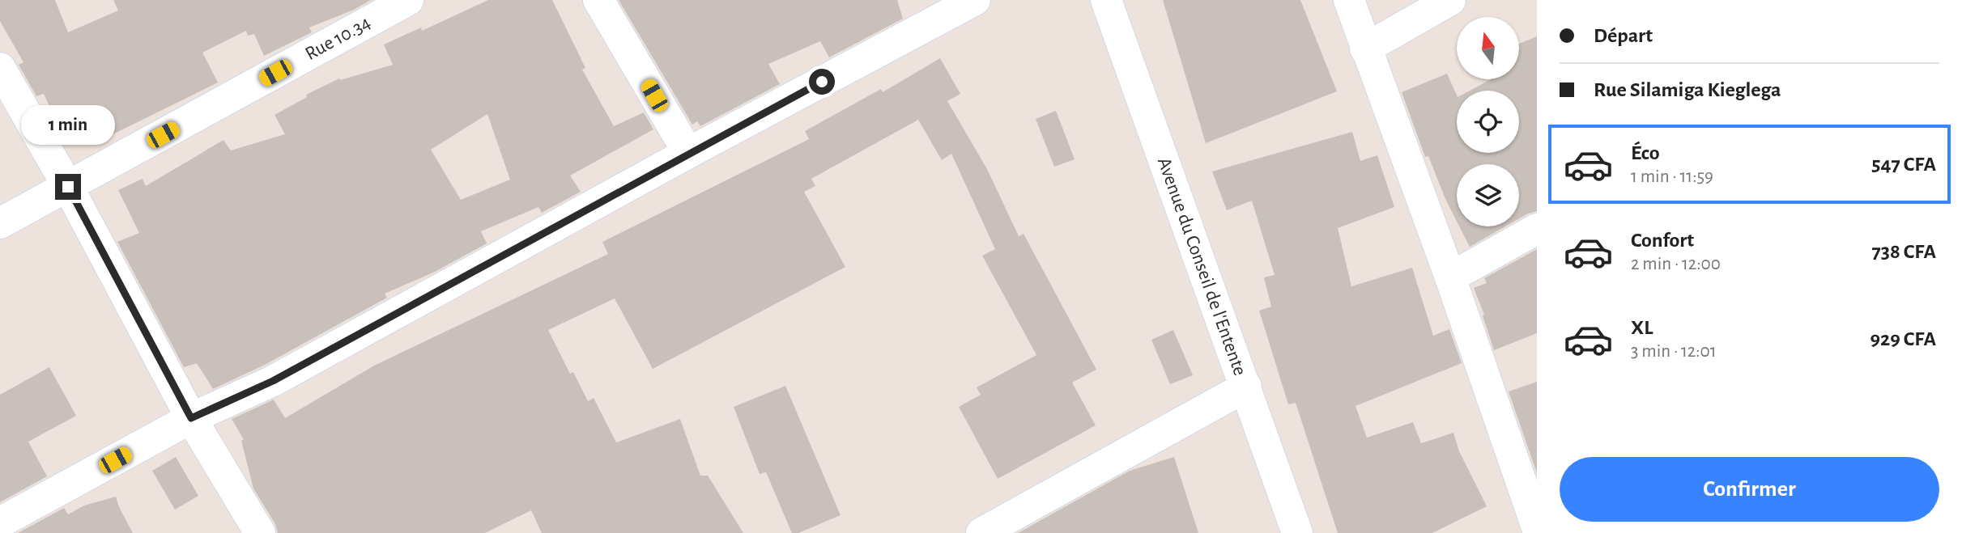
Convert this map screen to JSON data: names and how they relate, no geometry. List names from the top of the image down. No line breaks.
{"streets":{"street":["Rue 10.34","Avenue du Conseil de l'Entente"]},"north":"top","page":{"banner":["Départ","Rue Silamiga Kieglega"],"bubble":"1 min","list":[{"name":"Éco","note":"1 min · 11:59","value":"547 CFA"},{"name":"Confort","note":"2 min · 12:00","value":"738 CFA"},{"name":"XL","note":"3 min · 12:01","value":"929 CFA"}],"buttons":"Confirmer"}}
